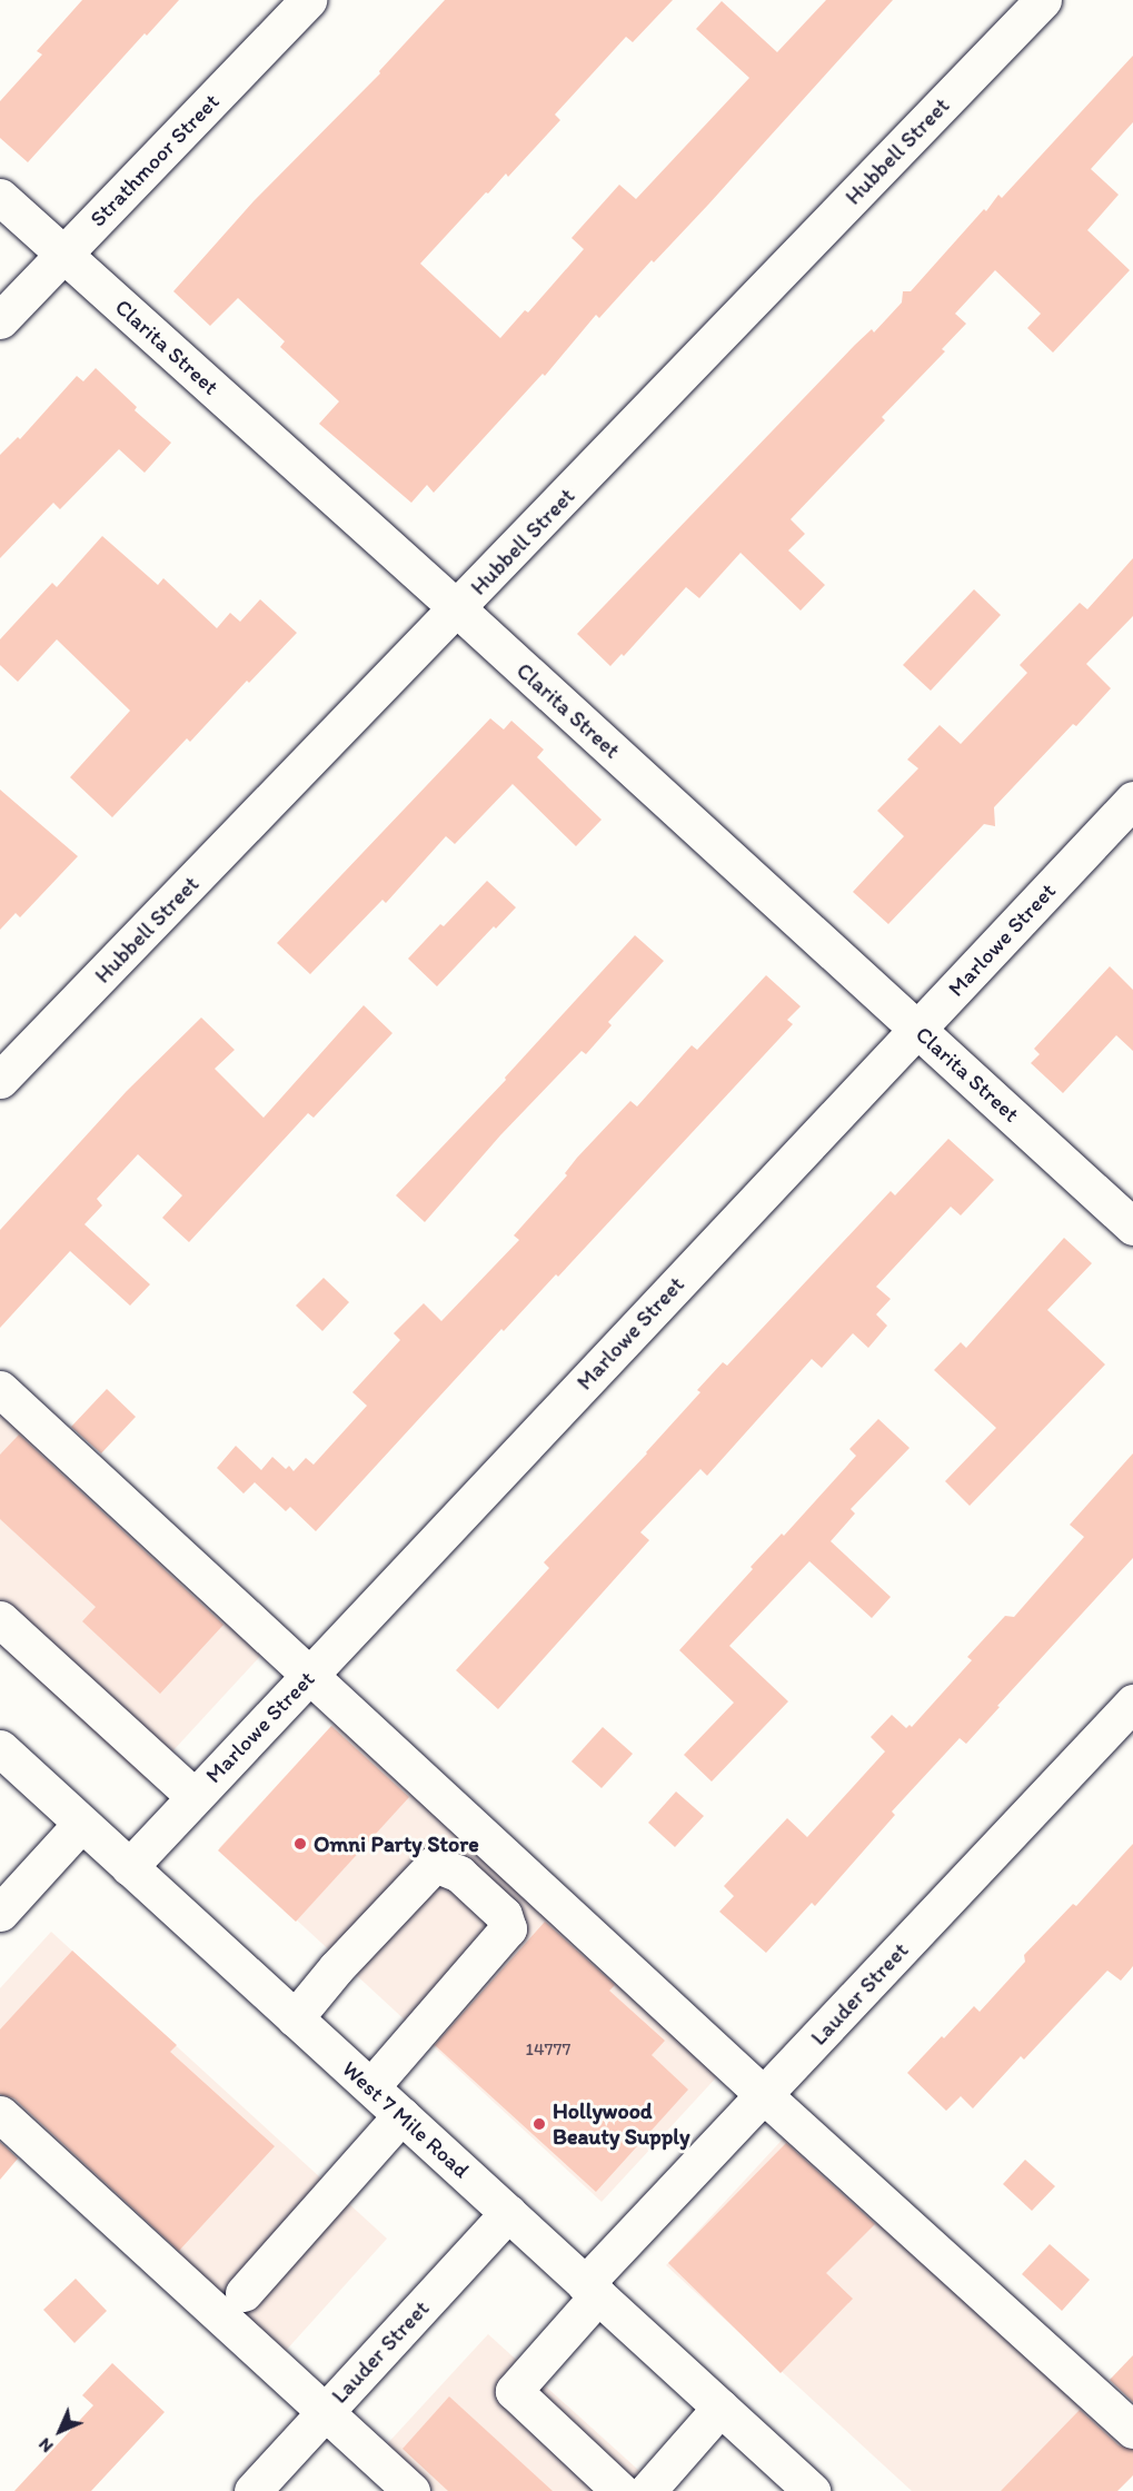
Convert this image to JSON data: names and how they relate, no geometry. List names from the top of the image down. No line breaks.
{"streets":{"street":["Hubbell Street","Strathmoor Street","Clarita Street","Marlowe Street","Lauder Street","West 7 Mile Road"]},"crossings":[["Hubbell Street","Clarita Street"],["Strathmoor Street","Clarita Street"],["Clarita Street","Marlowe Street"],["Marlowe Street","West 7 Mile Road"],["Lauder Street","West 7 Mile Road"]],"places":["Omni Party Store","Hollywood Beauty Supply"],"house_numbers":["14777"],"north":"bottom left"}
